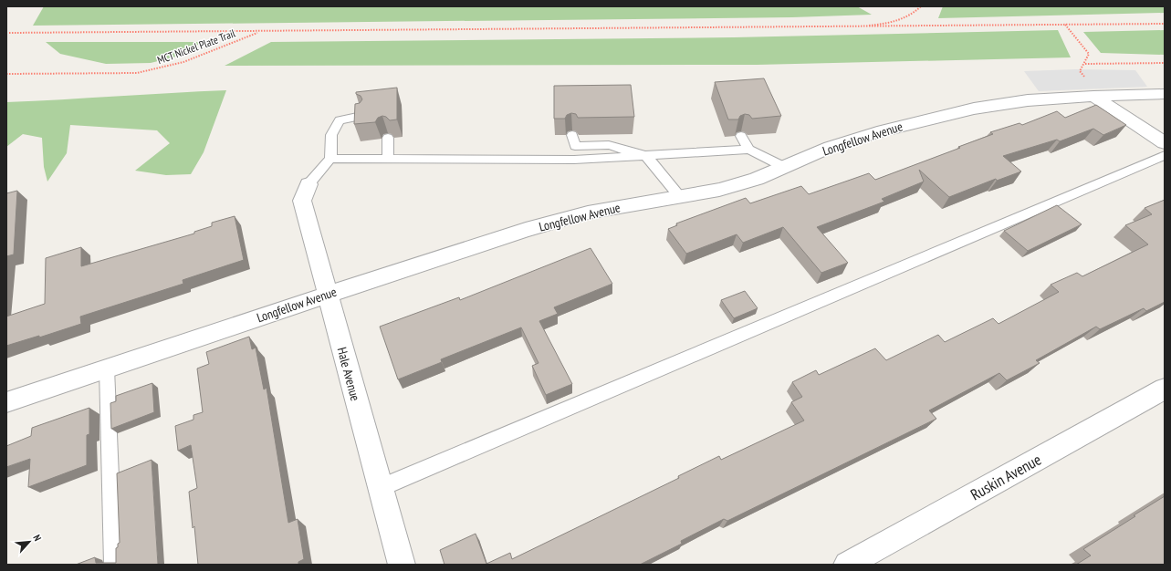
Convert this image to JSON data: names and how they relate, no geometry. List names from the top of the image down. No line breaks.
{"streets":{"street":["Longfellow Avenue","Hale Avenue","Ruskin Avenue"],"path":["MCT Nickel Plate Trail"]},"crossings":[["Longfellow Avenue","Hale Avenue"]],"north":"top right"}
